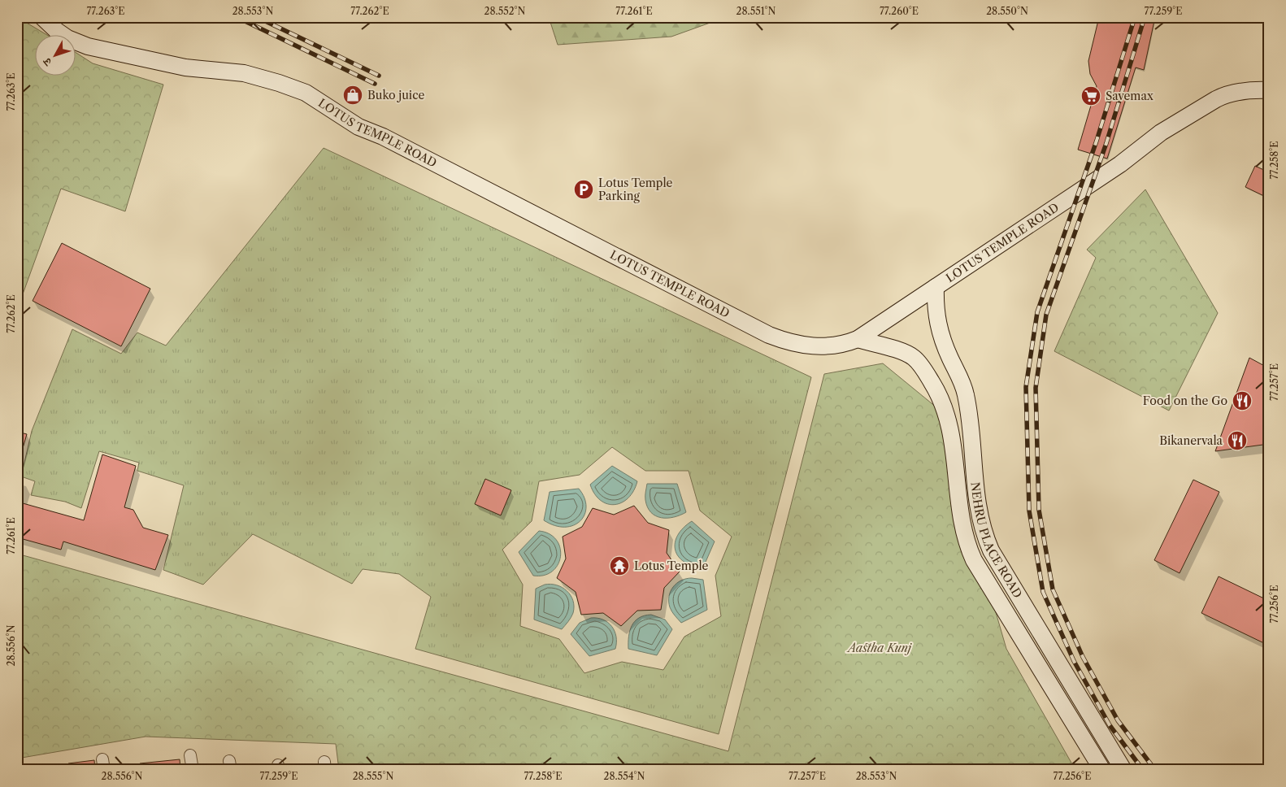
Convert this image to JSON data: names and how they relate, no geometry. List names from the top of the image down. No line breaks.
{"streets":{"street":["LOTUS TEMPLE ROAD","NEHRU PLACE ROAD"]},"crossings":[["LOTUS TEMPLE ROAD","NEHRU PLACE ROAD"]],"parks":["Aastha Kunj"],"places":{"shop":["Buko juice"],"supermarket":["Savemax"],"parking":["Lotus Temple Parking"],"restaurant":["Food on the Go","Bikanervala"],"temple":["Lotus Temple"]},"north":"bottom left","coordinates":["77.263°E","28.553°N","77.262°E","28.552°N","77.261°E","28.551°N","77.260°E","28.550°N","77.259°E","77.258°E","77.257°E","77.256°E","28.556°N","28.555°N","28.554°N"]}
